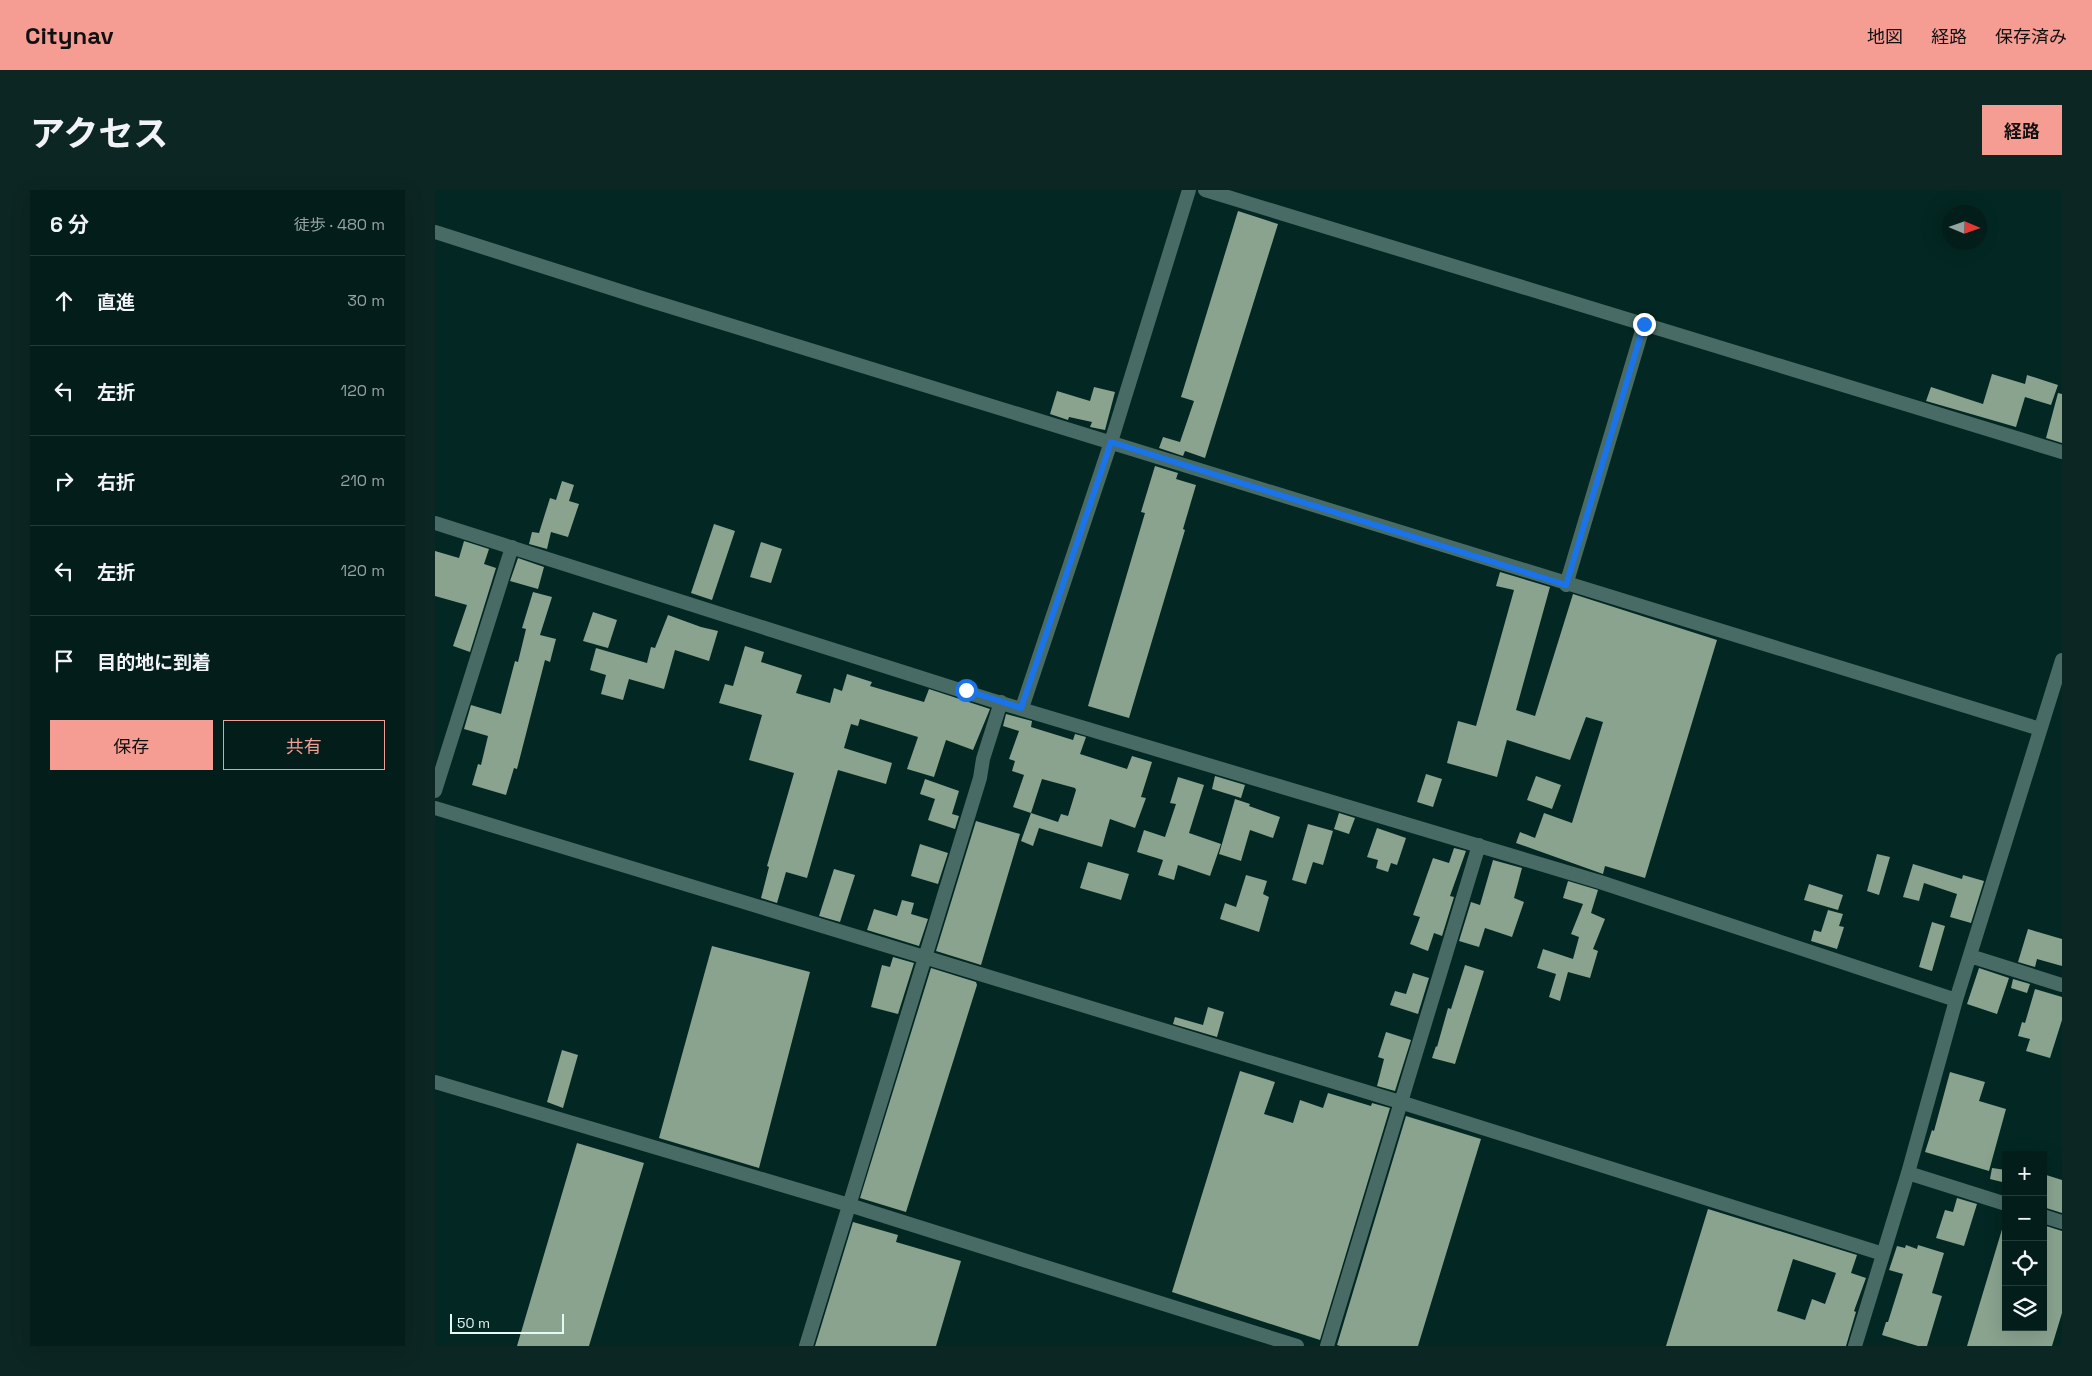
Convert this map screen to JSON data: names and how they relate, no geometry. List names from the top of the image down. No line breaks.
{"scale_bar":"50 m","north":"right","page":{"header":"Citynav","nav":["地図","経路","保存済み"],"title":"アクセス","buttons":["経路",["保存","共有"]],"heading":["6 分","徒歩 · 480 m"],"list":[["直進","30 m"],["左折","120 m"],["右折","210 m"],["左折","120 m"],"目的地に到着"],"map_buttons":["+","−"],"scale":"50 m"}}
